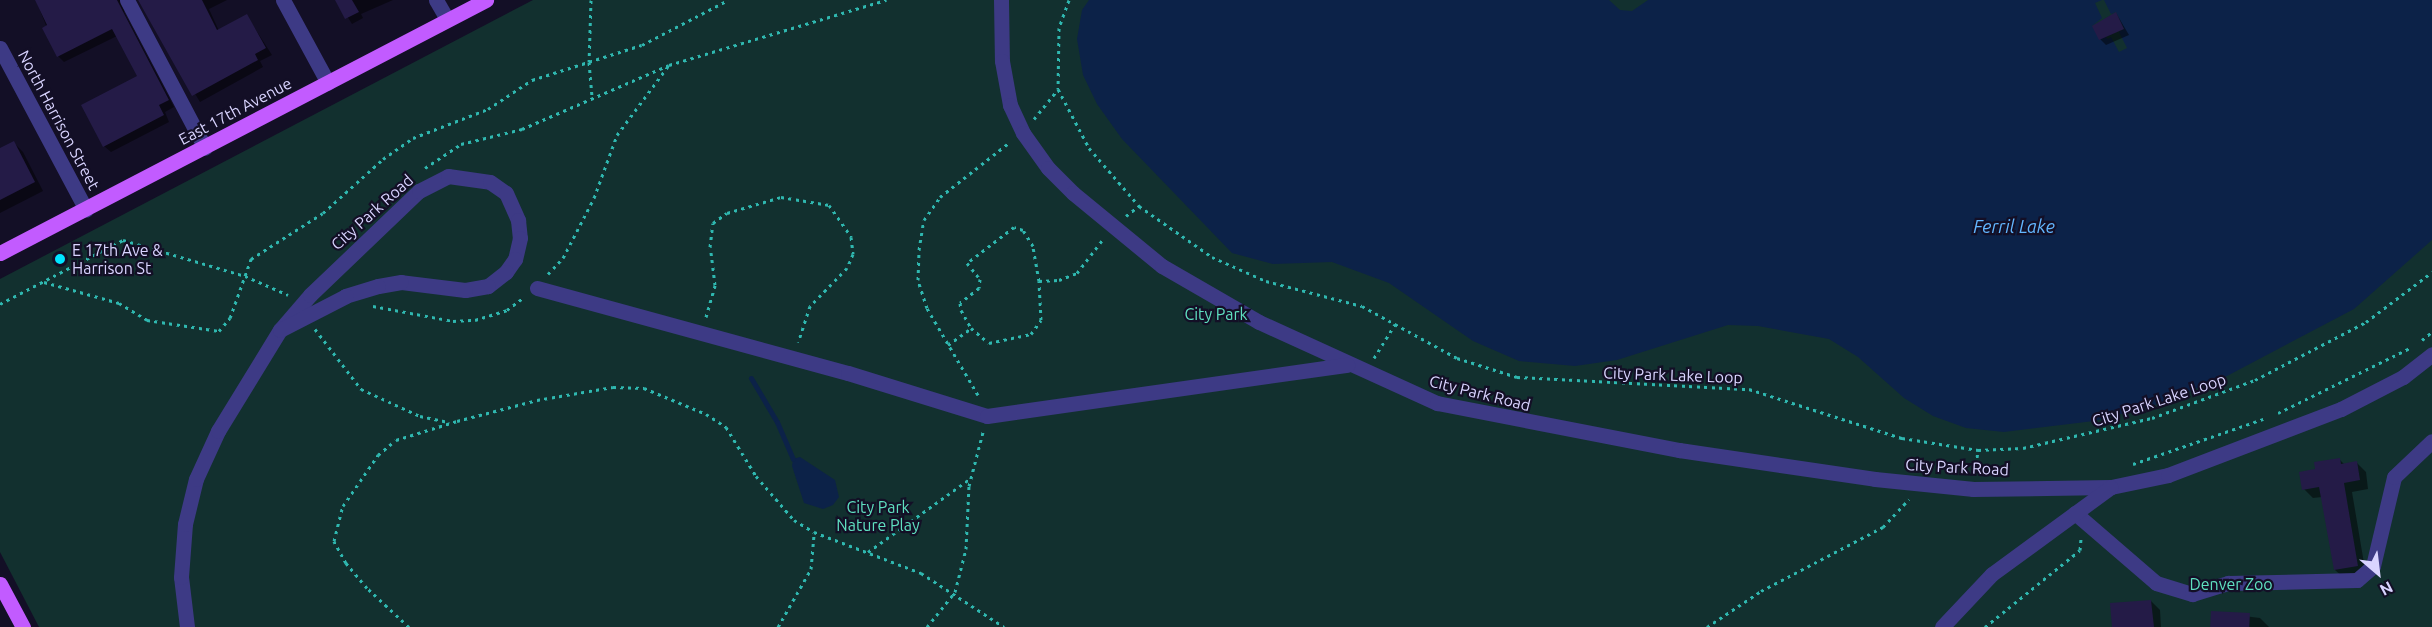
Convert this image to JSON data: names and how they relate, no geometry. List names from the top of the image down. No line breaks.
{"streets":{"main road":["East 17th Avenue"],"street":["North Harrison Street","City Park Road"],"path":["City Park Lake Loop"]},"crossings":[["East 17th Avenue","North Harrison Street"]],"water":["Ferril Lake"],"parks":["City Park","City Park Nature Play","Denver Zoo"],"places":["E 17th Ave & Harrison St"],"north":"bottom right"}
